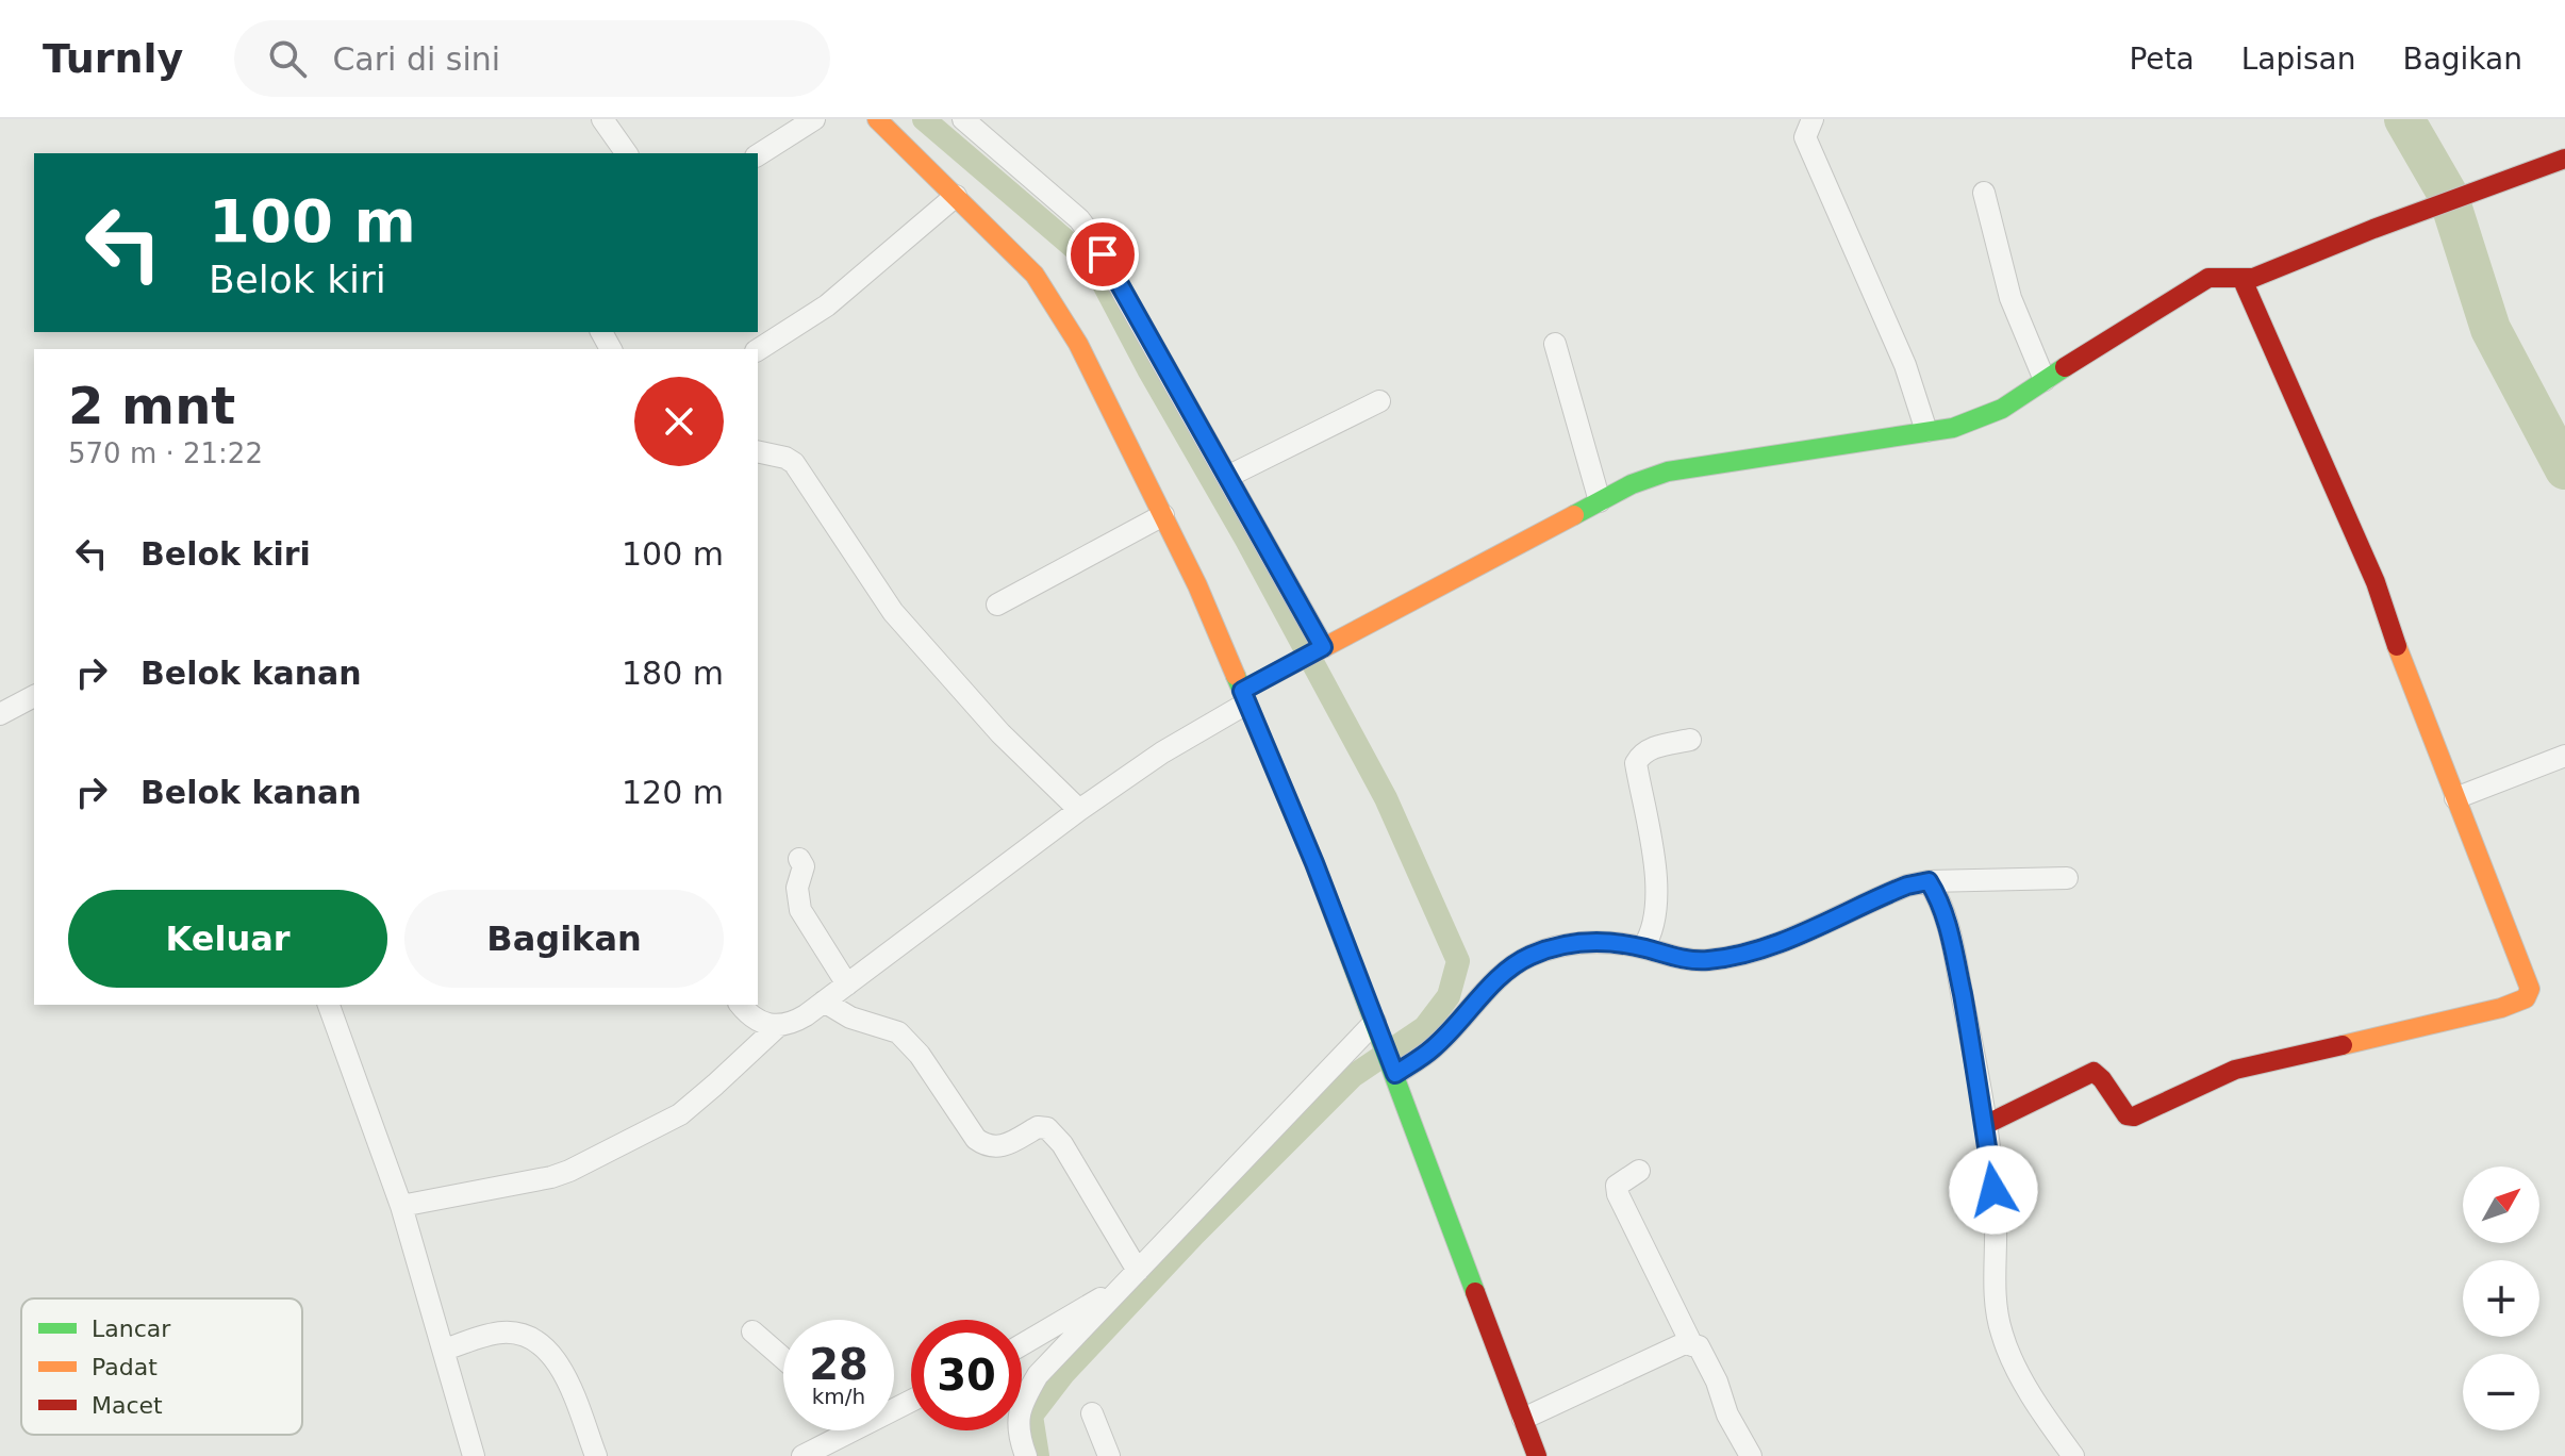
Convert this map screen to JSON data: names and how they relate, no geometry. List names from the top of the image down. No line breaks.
{"legend":["Lancar","Padat","Macet"],"north":"top right","page":{"header":"Turnly","search":"Cari di sini","nav":["Peta","Lapisan","Bagikan"],"turn":["100 m","Belok kiri"],"heading":["2 mnt","570 m · 21:22"],"list":[{"name":"Belok kiri","value":"100 m"},{"name":"Belok kanan","value":"180 m"},{"name":"Belok kanan","value":"120 m"}],"buttons":["Keluar","Bagikan"],"map_buttons":["+","−"],"speed":"28 km/h","limit":"30"}}
